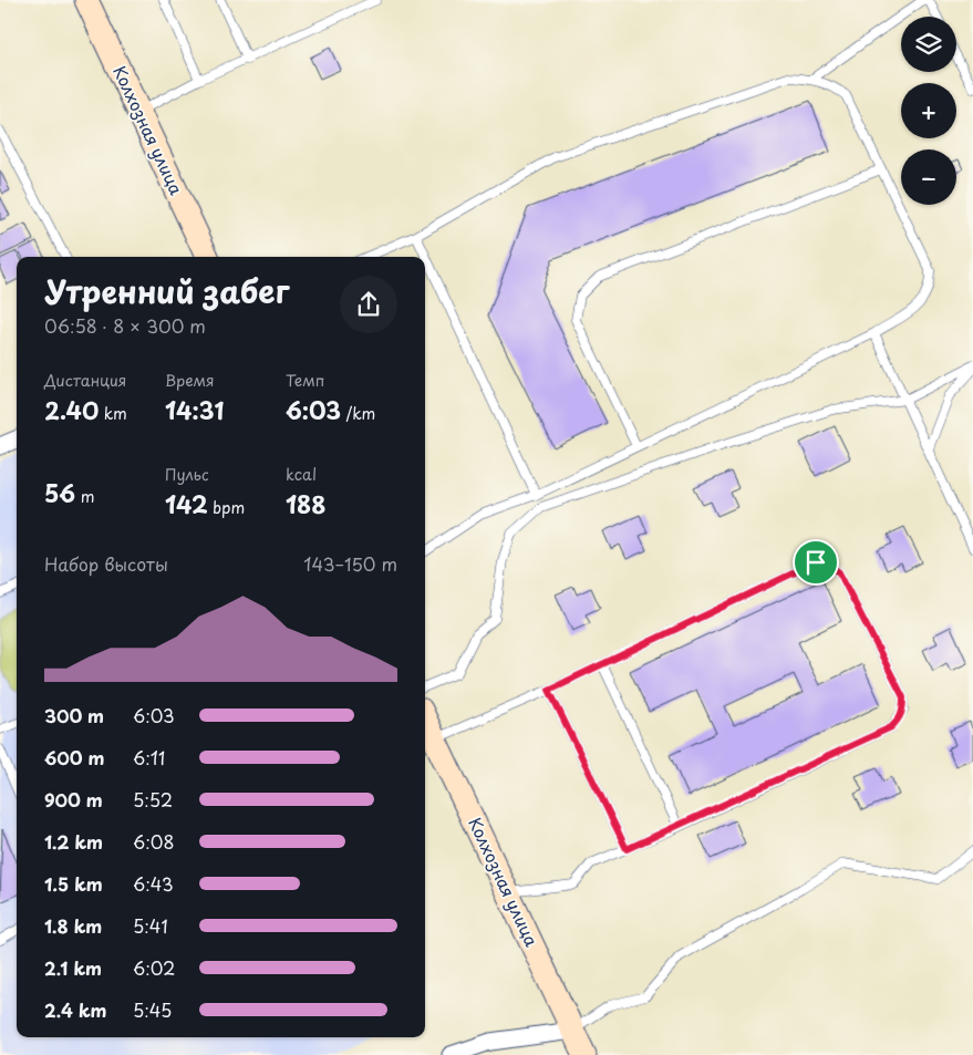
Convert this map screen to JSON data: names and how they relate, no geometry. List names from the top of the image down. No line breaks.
{"streets":{"main road":["Колхозная улица"]},"page":{"map_buttons":["+","−"],"heading":["Утренний забег","06:58 · 8 × 300 m"],"stats":[["Дистанция","2.40 km"],["Время","14:31"],["Темп","6:03 /km"],["56 m"],["Пульс","142 bpm"],["kcal","188"]],"chart":["Набор высоты","143–150 m"],"list":[{"name":"300 m","note":"6:03"},{"name":"600 m","note":"6:11"},{"name":"900 m","note":"5:52"},{"name":"1.2 km","note":"6:08"},{"name":"1.5 km","note":"6:43"},{"name":"1.8 km","note":"5:41"},{"name":"2.1 km","note":"6:02"},{"name":"2.4 km","note":"5:45"}]}}
